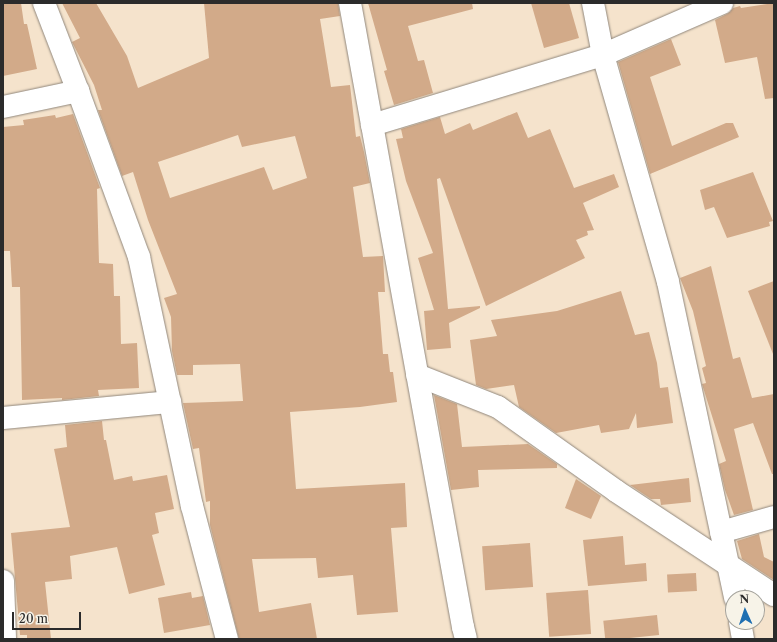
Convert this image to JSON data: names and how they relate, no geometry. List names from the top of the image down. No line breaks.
{"scale_bar":"20 m","north":"top"}
